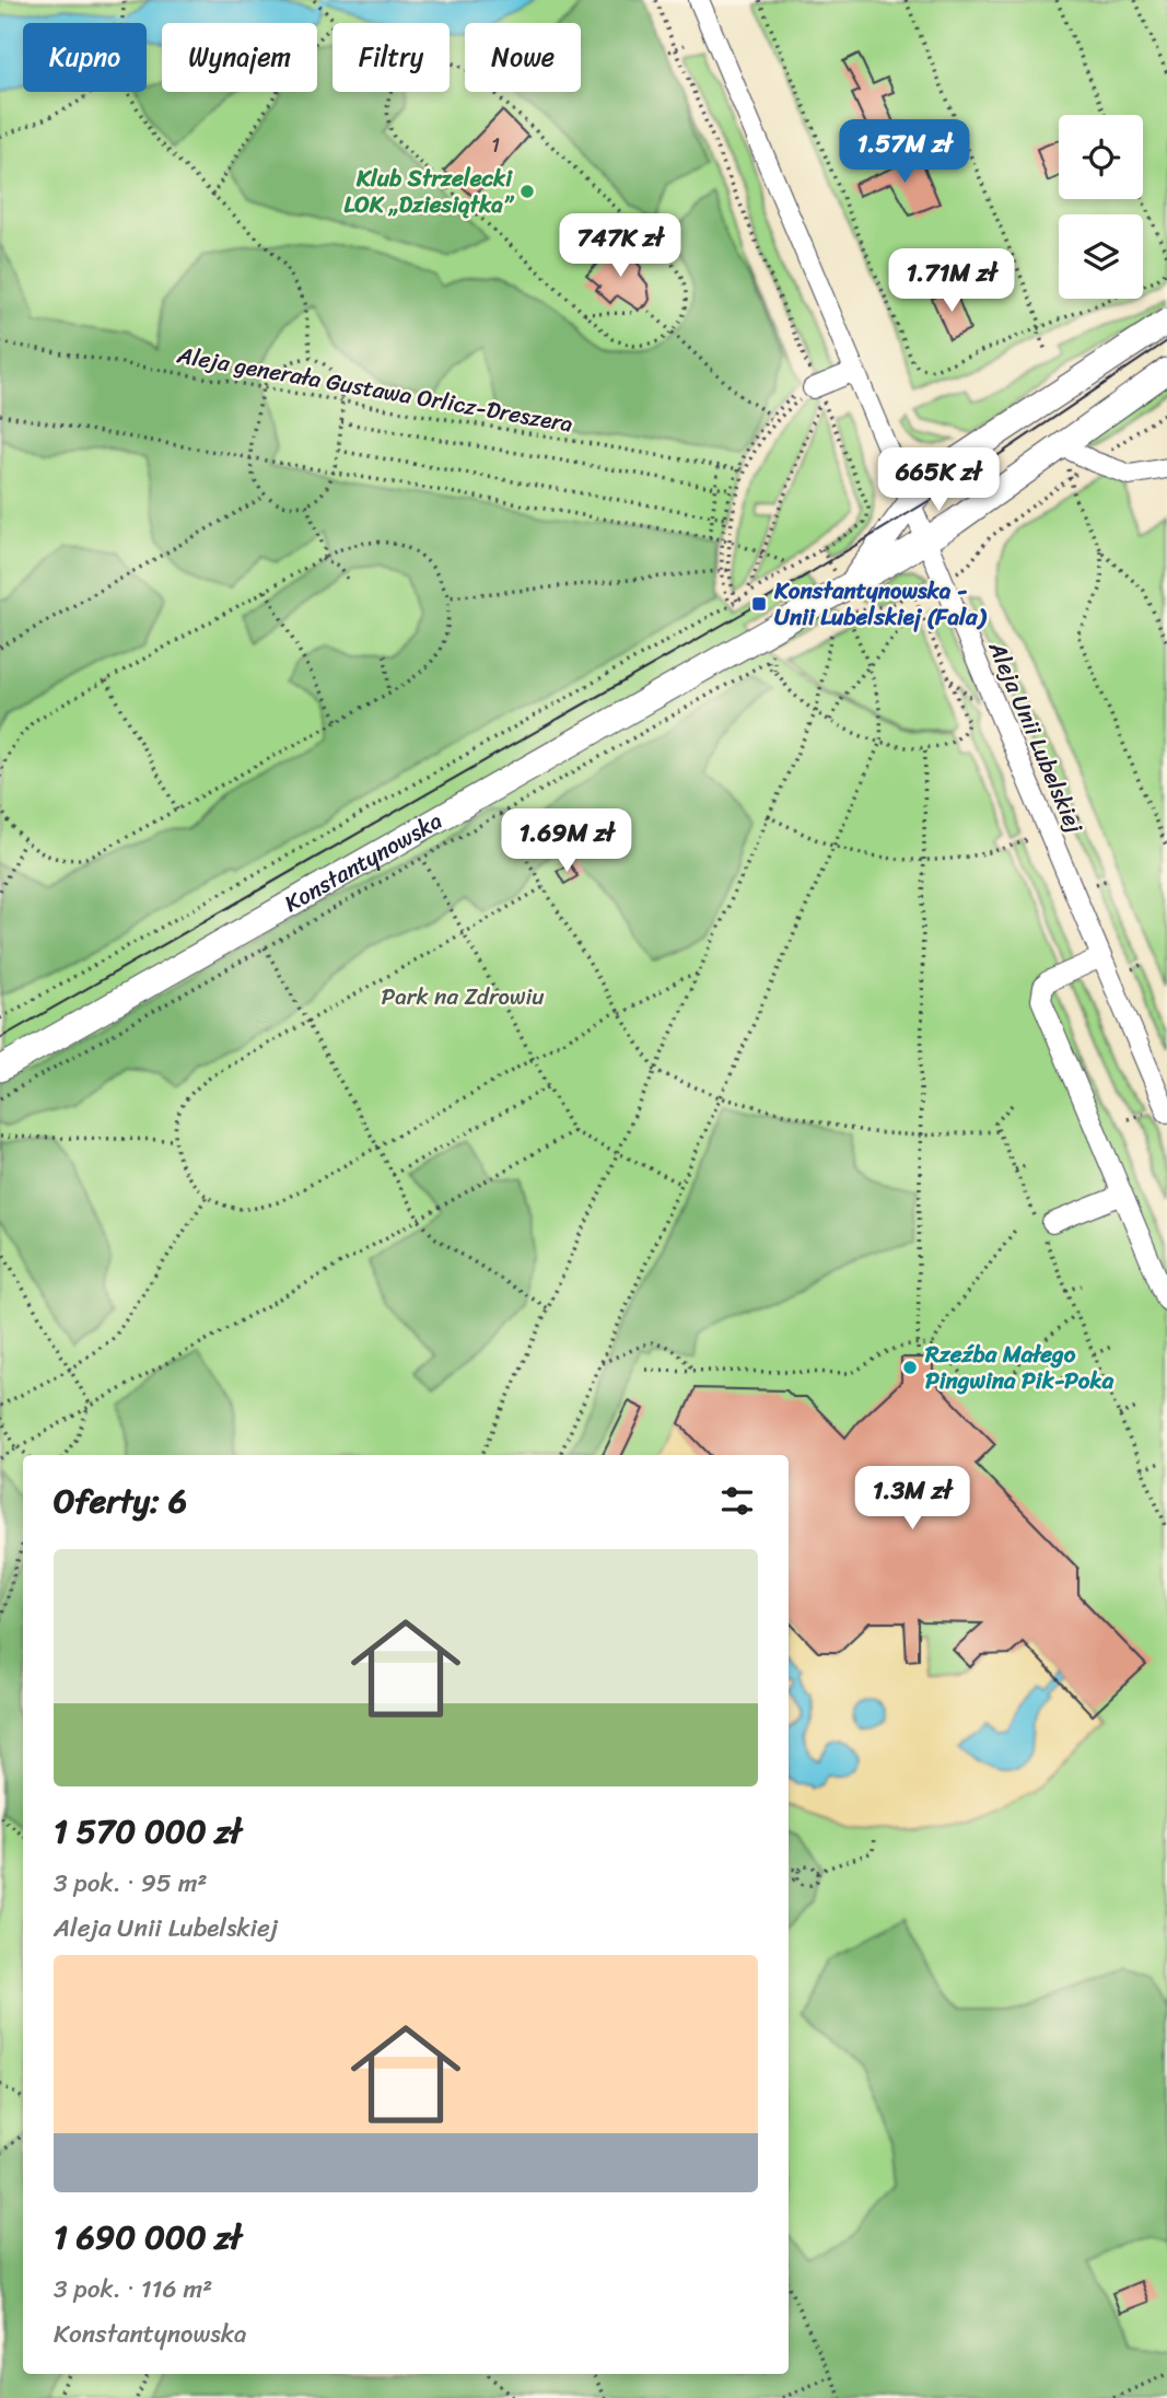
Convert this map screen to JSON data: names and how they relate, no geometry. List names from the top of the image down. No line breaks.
{"streets":{"main road":["Konstantynowska"],"street":["Aleja Unii Lubelskiej"],"path":["Aleja generała Gustawa Orlicz-Dreszera"]},"crossings":[["Aleja Unii Lubelskiej","Konstantynowska"]],"parks":["Park na Zdrowiu"],"places":{"other":["Klub Strzelecki LOK „Dziesiątka”","Rzeźba Małego Pingwina Pik-Poka"],"transit":["Konstantynowska - Unii Lubelskiej (Fala)"]},"house_numbers":["1"],"page":{"chip":["Kupno","Wynajem","Filtry","Nowe"],"price":["1.57M zł","747K zł","1.71M zł","665K zł","1.69M zł","1.3M zł"],"heading":"Oferty: 6","list":[{"name":"1 570 000 zł","note":"3 pok. · 95 m² · Aleja Unii Lubelskiej"},{"name":"1 690 000 zł","note":"3 pok. · 116 m² · Konstantynowska"}]}}
